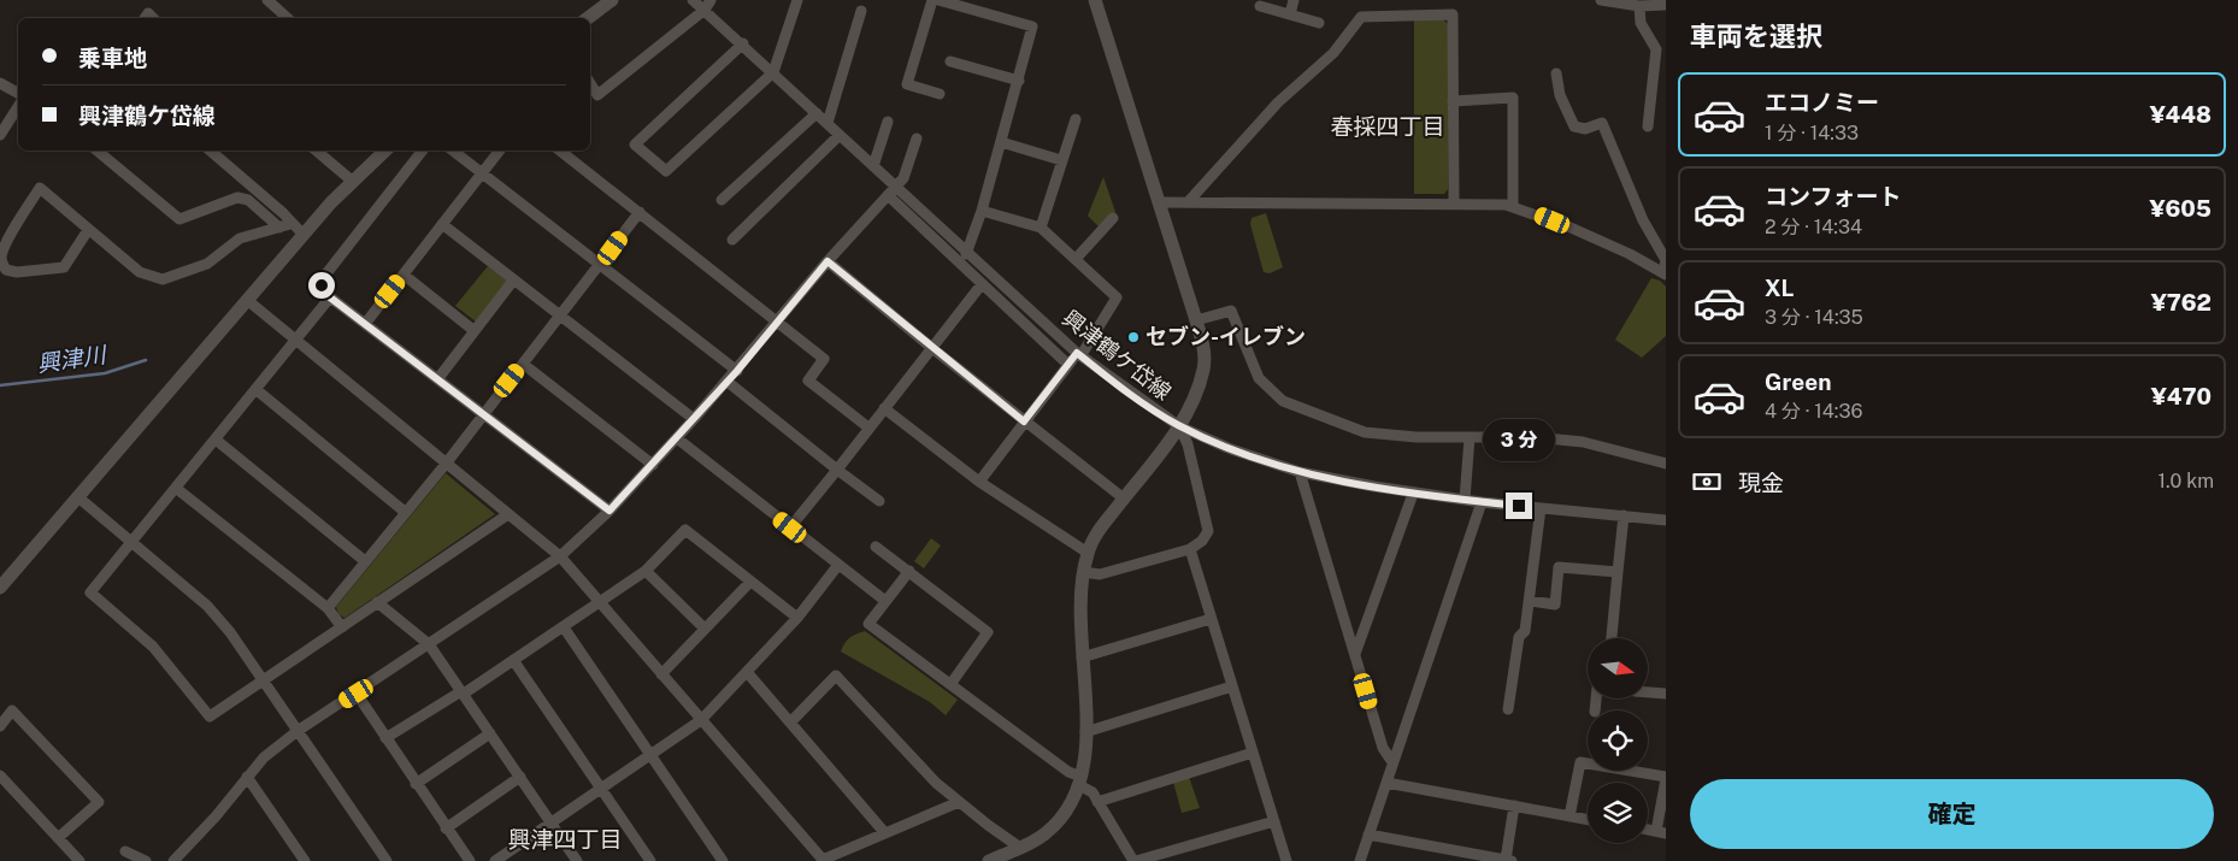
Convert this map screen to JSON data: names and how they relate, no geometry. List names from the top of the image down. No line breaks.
{"streets":{"street":["興津鶴ケ岱線"]},"districts":["春採四丁目","興津四丁目"],"water":["興津川"],"places":["セブン-イレブン"],"north":"right","page":{"heading":"車両を選択","banner":["乗車地","興津鶴ケ岱線"],"list":[{"name":"エコノミー","note":"1 分 · 14:33","value":"¥448"},{"name":"コンフォート","note":"2 分 · 14:34","value":"¥605"},{"name":"XL","note":"3 分 · 14:35","value":"¥762"},{"name":"Green","note":"4 分 · 14:36","value":"¥470"}],"bubble":"3 分","pay":["現金","1.0 km"],"buttons":"確定"}}
